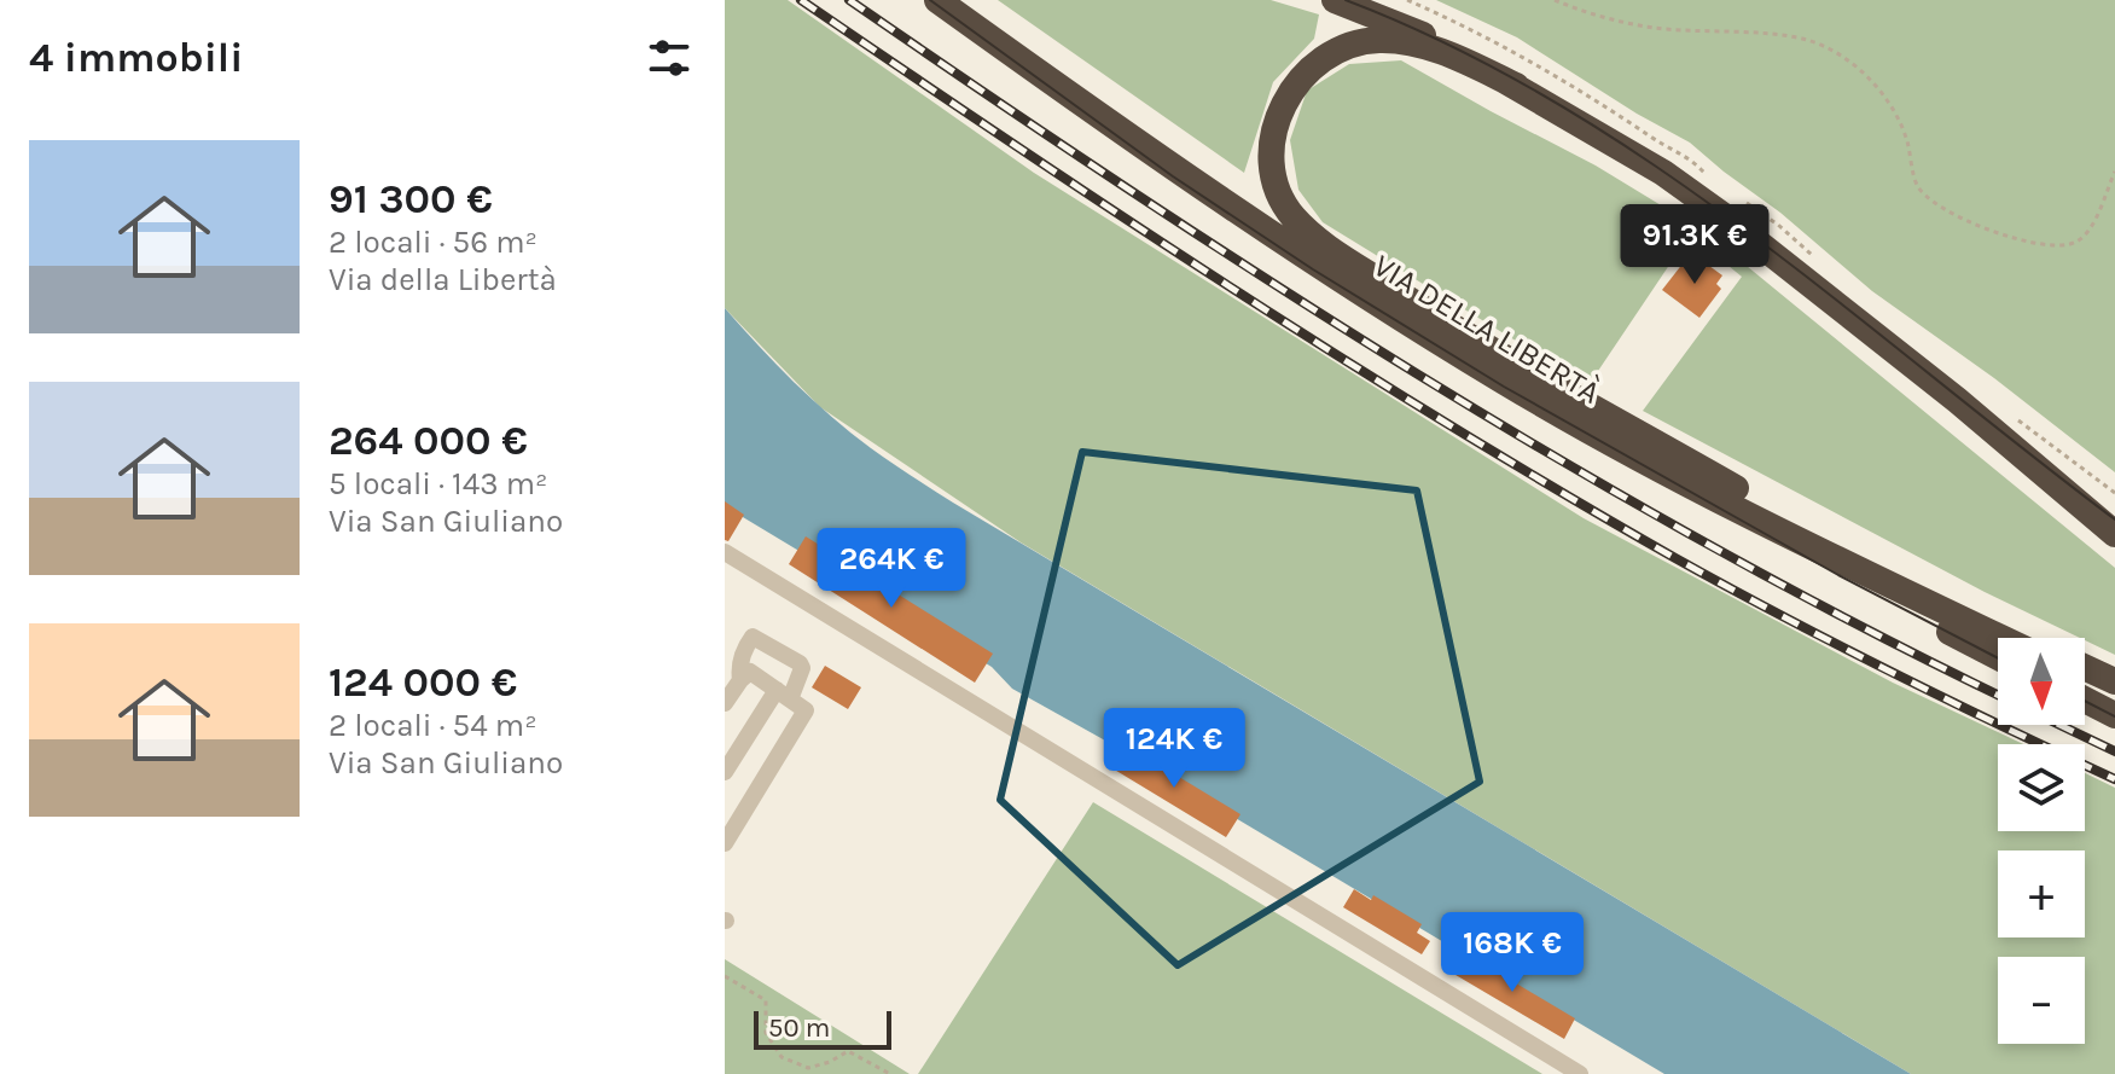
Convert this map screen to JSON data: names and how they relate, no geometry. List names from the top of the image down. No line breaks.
{"streets":{"highway":["VIA DELLA LIBERTÀ"]},"scale_bar":"50 m","north":"bottom","page":{"heading":"4 immobili","list":[{"name":"91 300 €","note":"2 locali · 56 m² · Via della Libertà"},{"name":"264 000 €","note":"5 locali · 143 m² · Via San Giuliano"},{"name":"124 000 €","note":"2 locali · 54 m² · Via San Giuliano"}],"price":["91.3K €","264K €","124K €","168K €"],"map_buttons":["+","−"],"scale":"50 m"}}
